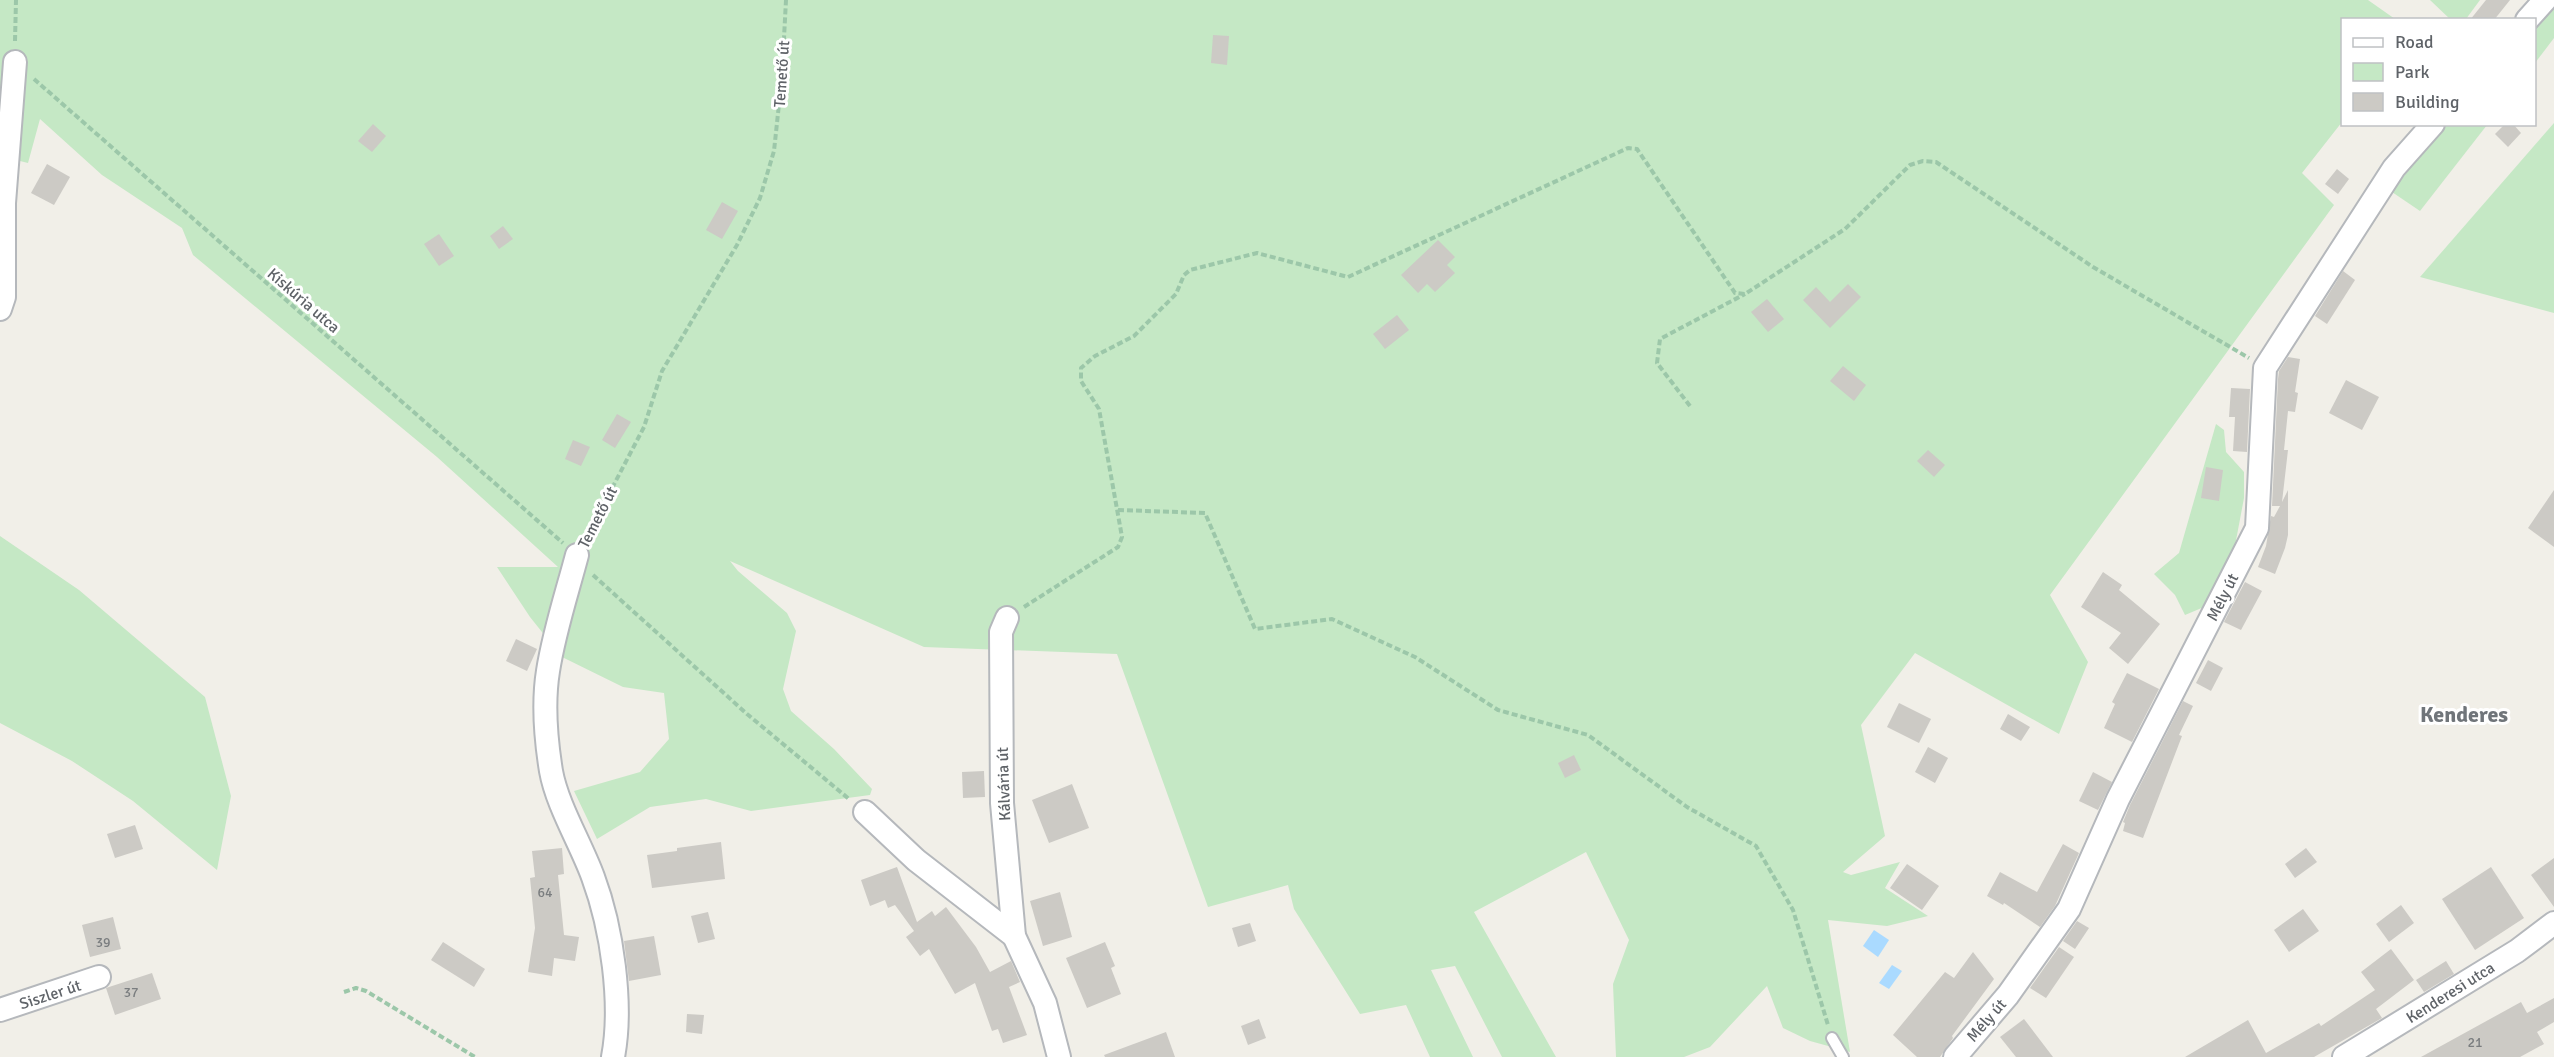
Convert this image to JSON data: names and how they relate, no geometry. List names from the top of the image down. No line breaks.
{"streets":{"street":["Temető út","Mély út","Kálvária út","Kenderesi utca","Siszler út"],"path":["Kiskúria utca"]},"crossings":[["Temető út","Kiskúria utca"],["Kiskúria utca","Kálvária út"]],"districts":["Kenderes"],"house_numbers":["64","39","37","21"],"legend":["Road","Park","Building"]}
